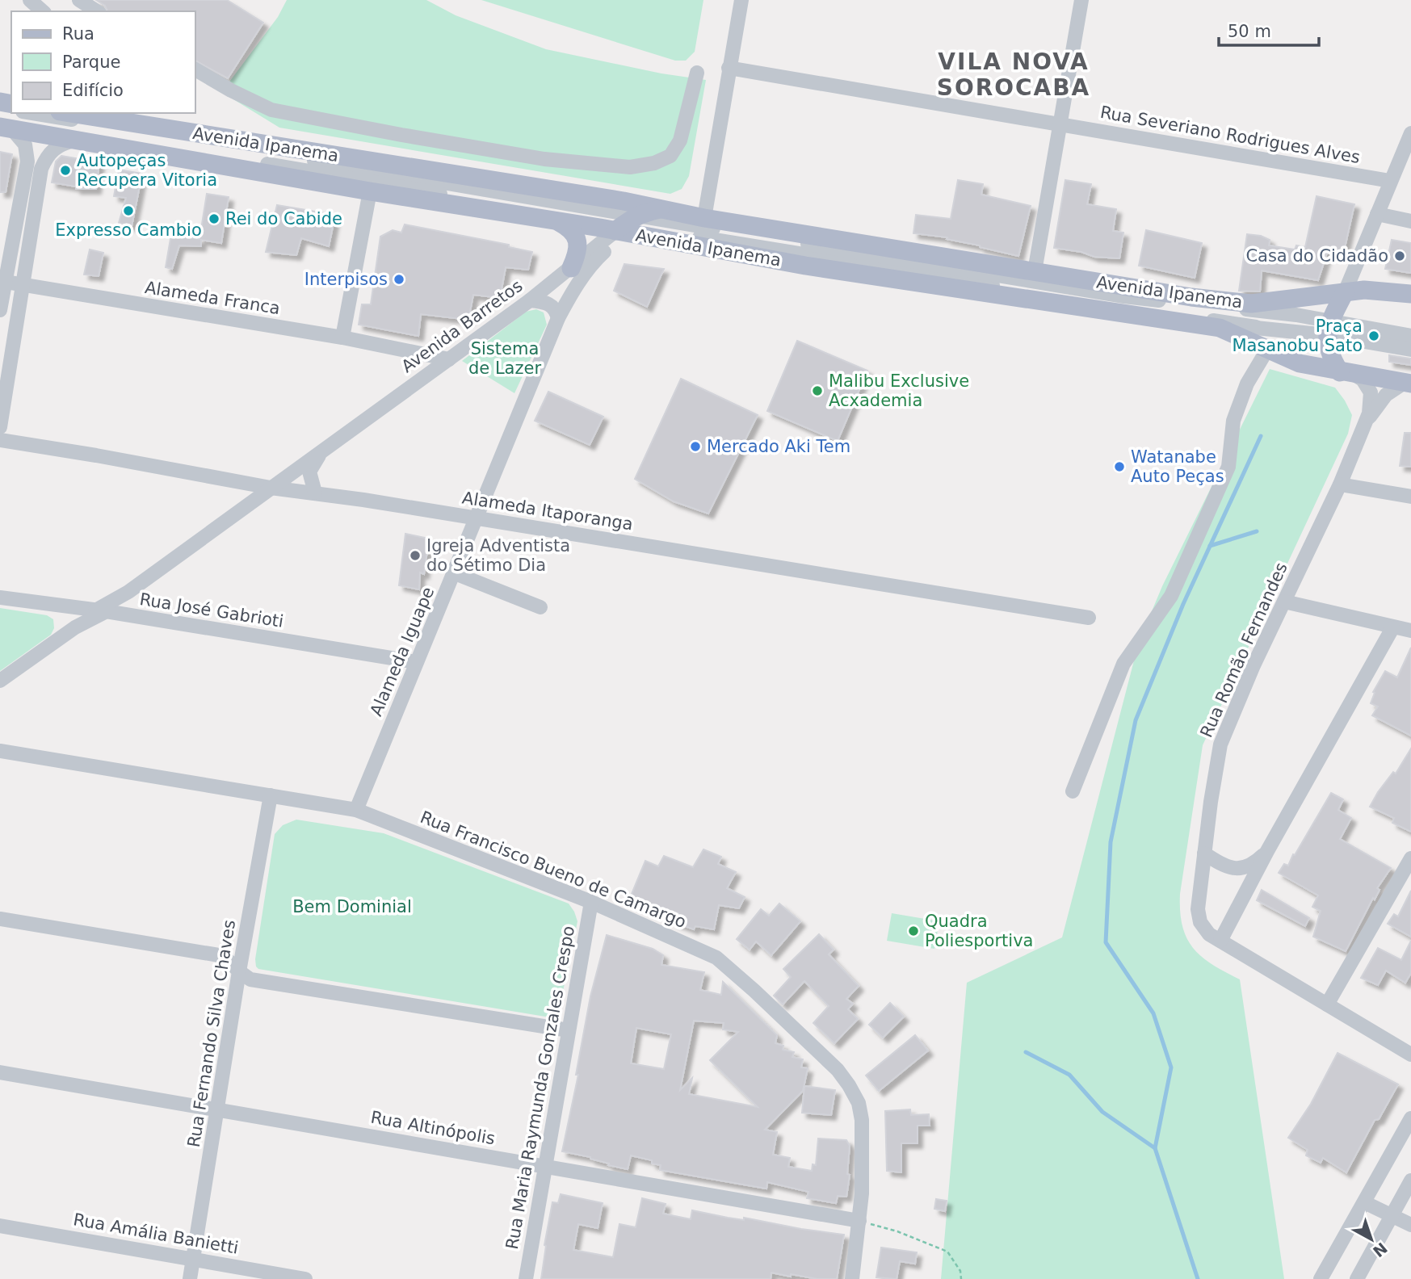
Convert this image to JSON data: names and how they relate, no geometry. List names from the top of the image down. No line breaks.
{"streets":{"main road":["Avenida Ipanema"],"street":["Rua Severiano Rodrigues Alves","Alameda Franca","Avenida Barretos","Alameda Itaporanga","Rua José Gabrioti","Rua Romão Fernandes","Alameda Iguape","Rua Francisco Bueno de Camargo","Rua Fernando Silva Chaves","Rua Maria Raymunda Gonzales Crespo","Rua Altinópolis","Rua Amália Banietti"]},"crossings":[["Avenida Ipanema","Avenida Barretos"],["Avenida Ipanema","Rua Romão Fernandes"],["Avenida Ipanema","Alameda Iguape"],["Alameda Franca","Avenida Barretos"],["Avenida Barretos","Alameda Itaporanga"],["Avenida Barretos","Rua José Gabrioti"],["Avenida Barretos","Alameda Iguape"],["Alameda Itaporanga","Alameda Iguape"],["Rua José Gabrioti","Alameda Iguape"],["Alameda Iguape","Rua Francisco Bueno de Camargo"],["Rua Francisco Bueno de Camargo","Rua Fernando Silva Chaves"],["Rua Francisco Bueno de Camargo","Rua Maria Raymunda Gonzales Crespo"],["Rua Francisco Bueno de Camargo","Rua Altinópolis"],["Rua Fernando Silva Chaves","Rua Altinópolis"],["Rua Fernando Silva Chaves","Rua Amália Banietti"],["Rua Maria Raymunda Gonzales Crespo","Rua Altinópolis"]],"districts":["VILA NOVA SOROCABA"],"parks":["Sistema de Lazer","Bem Dominial"],"places":["Autopeças Recupera Vitoria","Expresso Cambio","Rei do Cabide","Casa do Cidadão","Interpisos","Praça Masanobu Sato","Malibu Exclusive Acxademia","Mercado Aki Tem","Watanabe Auto Peças","Igreja Adventista do Sétimo Dia","Quadra Poliesportiva"],"legend":["Rua","Parque","Edifício"],"scale_bar":"50 m","north":"bottom right"}
